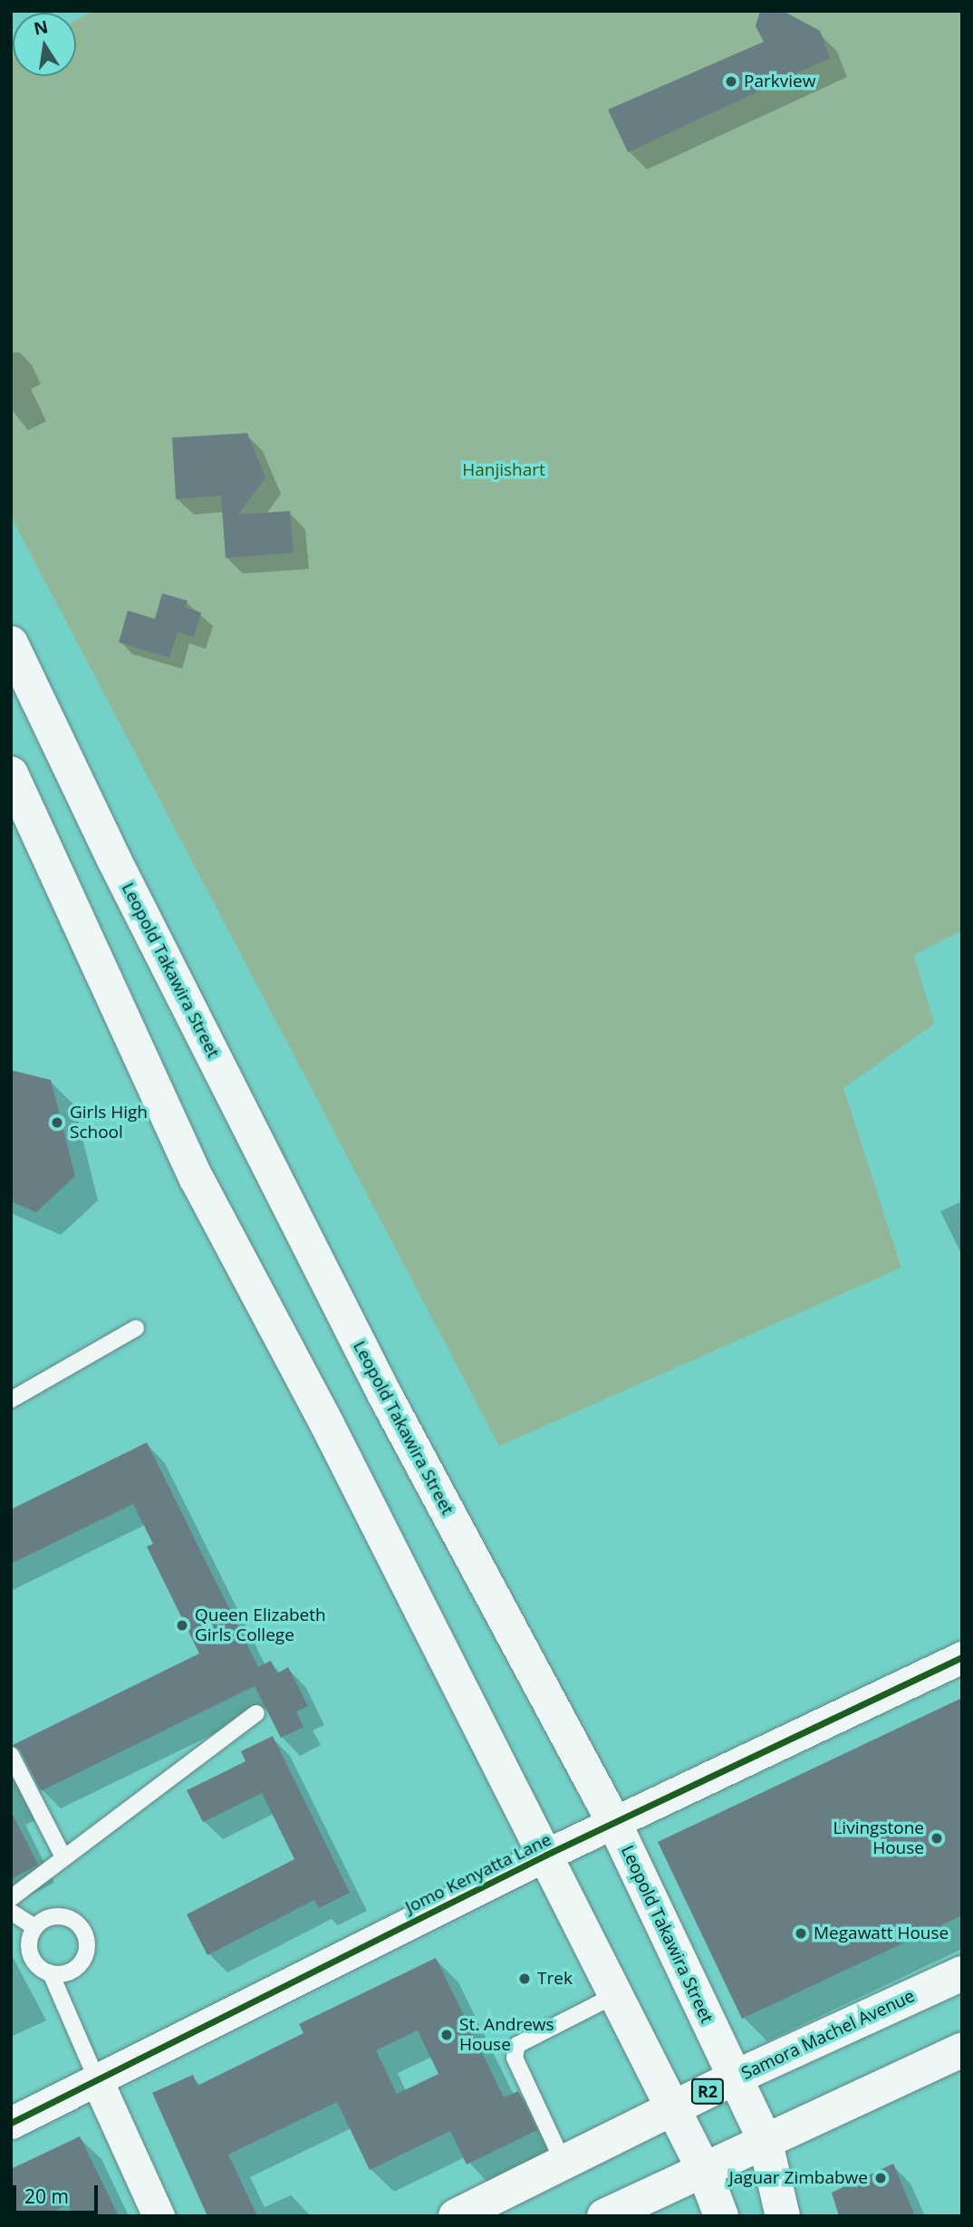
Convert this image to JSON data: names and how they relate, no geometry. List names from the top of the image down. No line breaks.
{"streets":{"main road":["Leopold Takawira Street","Samora Machel Avenue","R2"],"street":["Jomo Kenyatta Lane"]},"crossings":[["Leopold Takawira Street","Jomo Kenyatta Lane"],["Leopold Takawira Street","Samora Machel Avenue"]],"parks":["Hanjishart"],"places":["Parkview","Girls High School","Queen Elizabeth Girls College","Livingstone House","Megawatt House","Trek","St. Andrews House","Jaguar Zimbabwe"],"scale_bar":"20 m","north":"top"}
